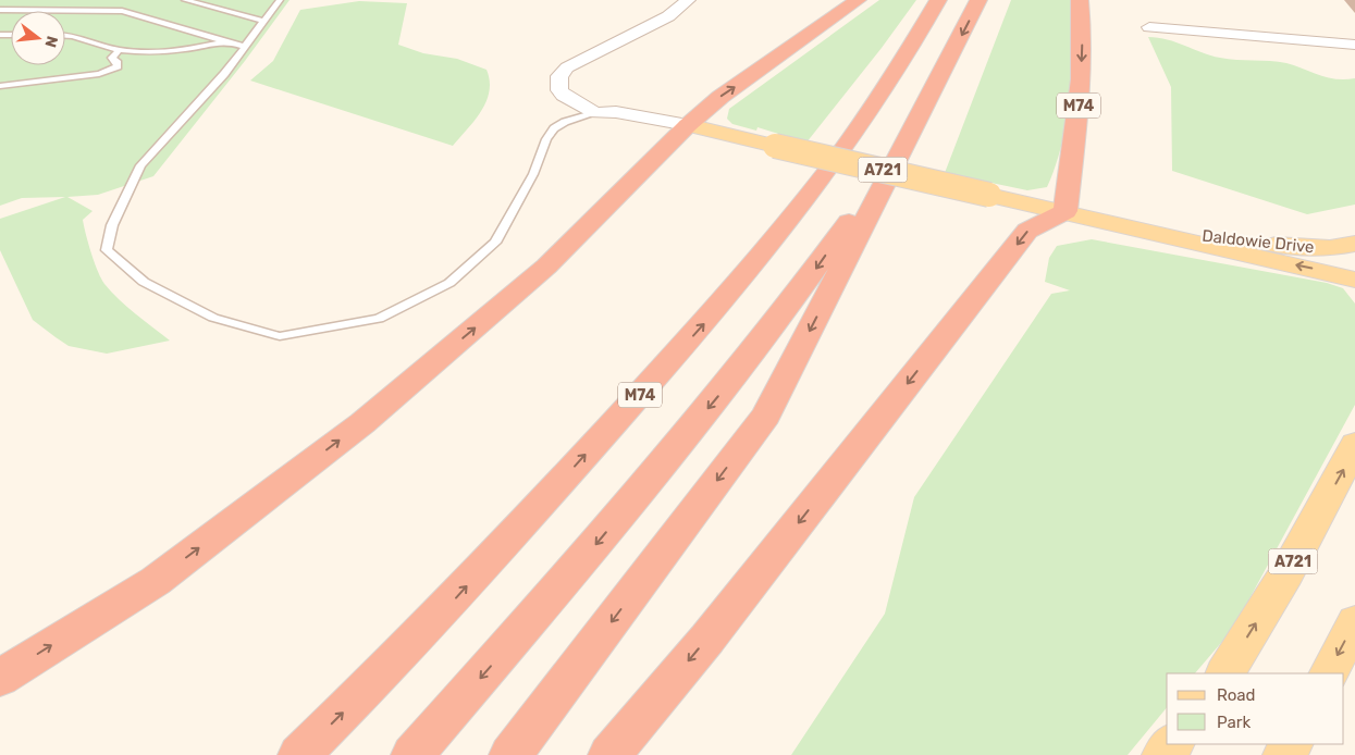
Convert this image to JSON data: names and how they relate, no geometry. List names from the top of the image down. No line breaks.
{"streets":{"highway":["M74"],"main road":["A721","Daldowie Drive"]},"crossings":[["M74","A721"],["A721","Daldowie Drive"]],"legend":["Road","Park"],"north":"right"}
